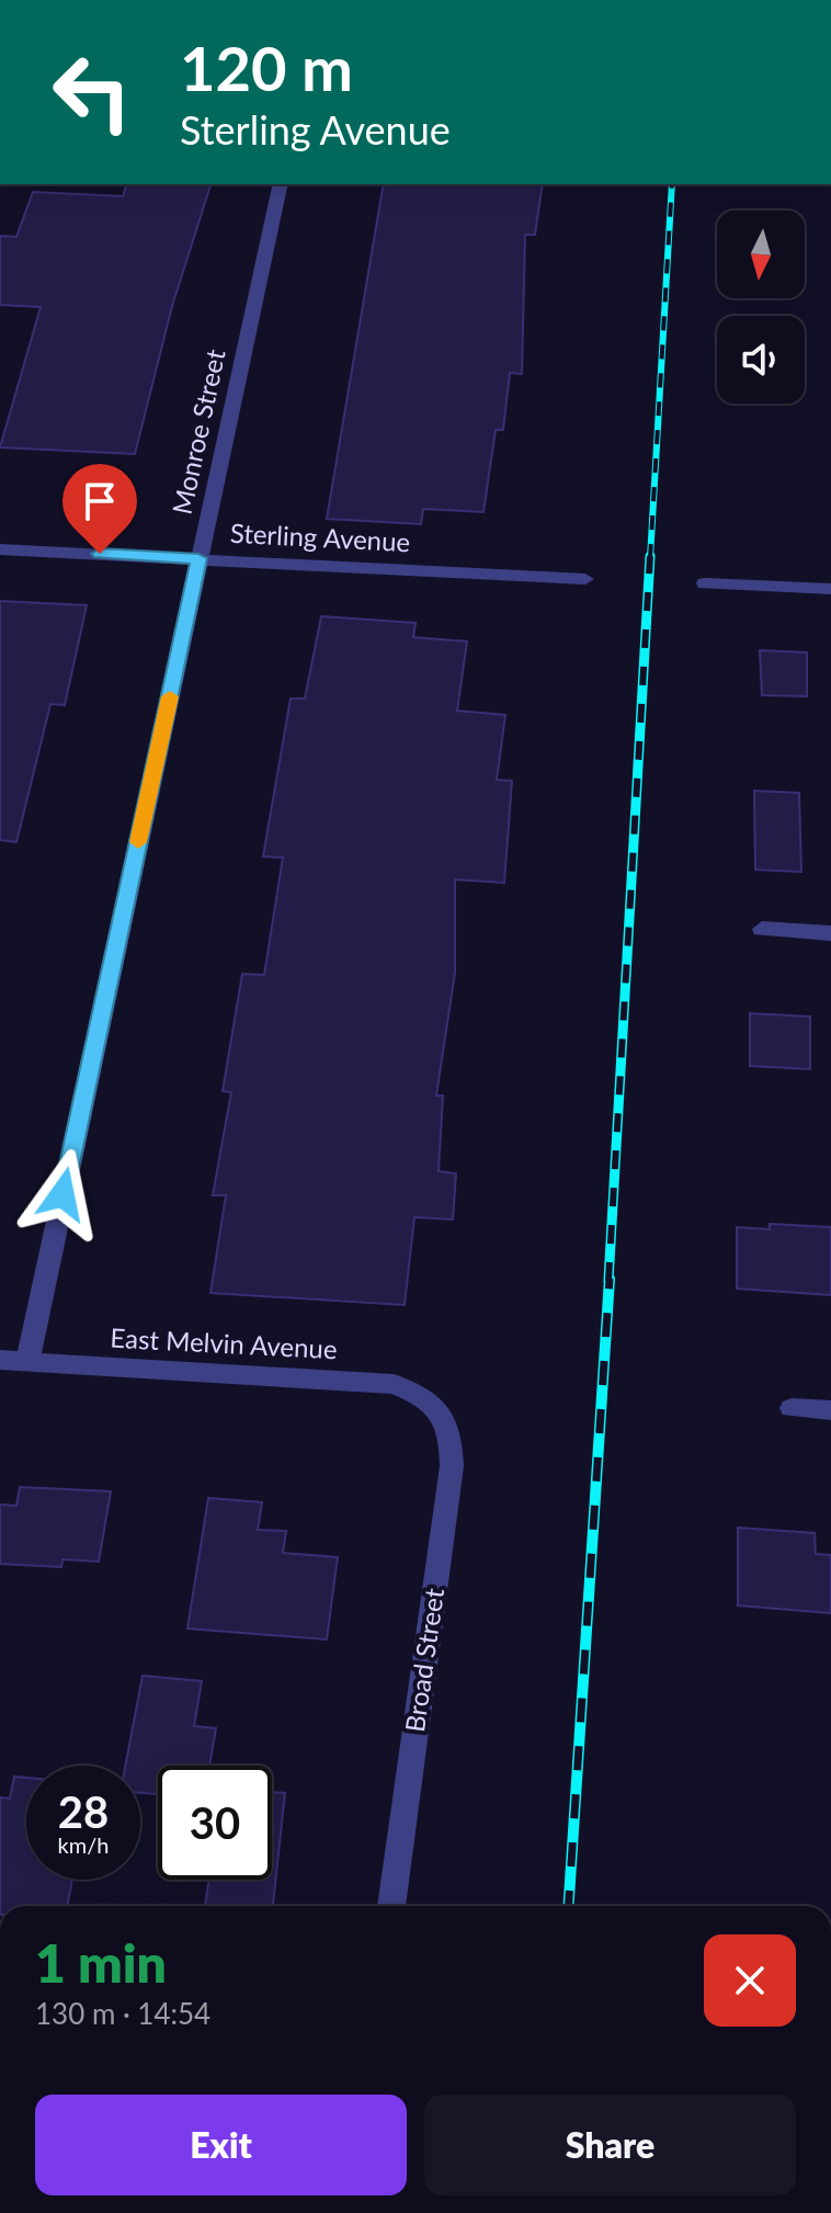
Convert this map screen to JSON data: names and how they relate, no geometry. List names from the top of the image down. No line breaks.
{"streets":{"street":["Monroe Street","Sterling Avenue","East Melvin Avenue","Broad Street"]},"crossings":[["Monroe Street","Sterling Avenue"],["Monroe Street","East Melvin Avenue"],["East Melvin Avenue","Broad Street"]],"north":"bottom","page":{"turn":["120 m","Sterling Avenue"],"speed":"28 km/h","limit":"30","heading":["1 min","130 m · 14:54"],"buttons":["Exit","Share"]}}
